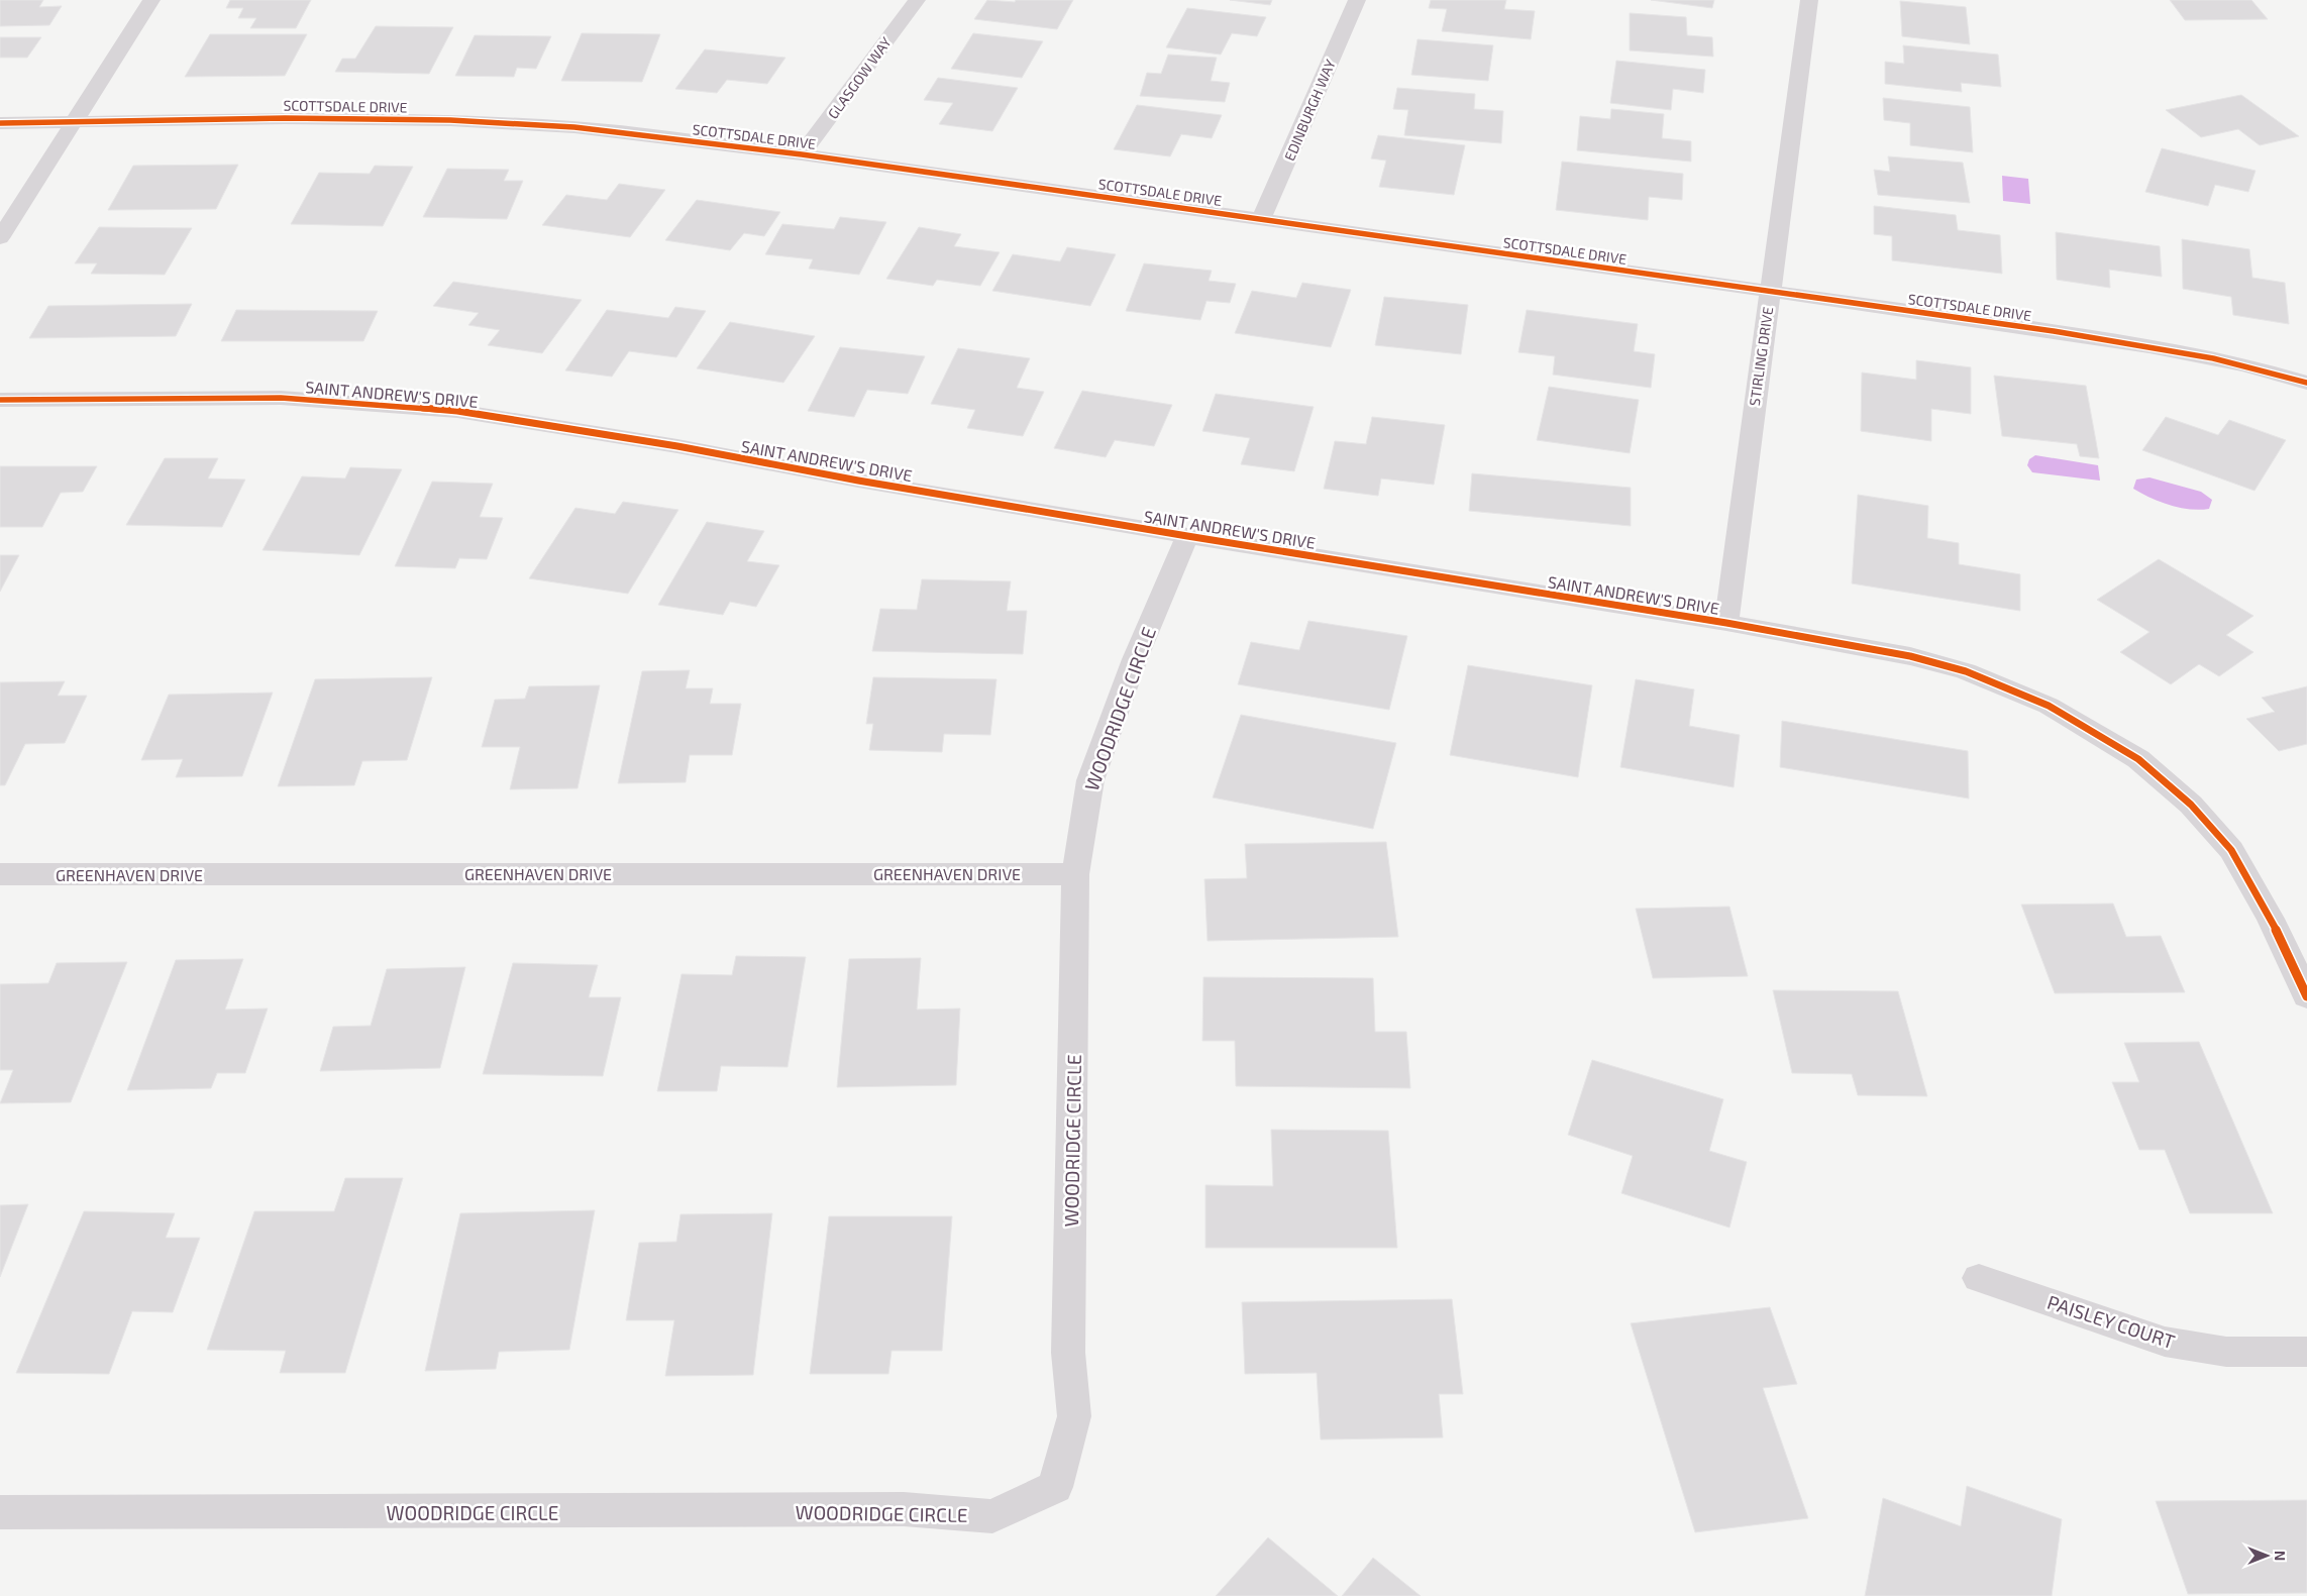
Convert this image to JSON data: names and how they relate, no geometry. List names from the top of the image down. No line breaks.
{"streets":{"street":["GLASGOW WAY","SCOTTSDALE DRIVE","EDINBURGH WAY","STIRLING DRIVE","SAINT ANDREW'S DRIVE","WOODRIDGE CIRCLE","GREENHAVEN DRIVE","PAISLEY COURT"]},"crossings":[["GLASGOW WAY","SCOTTSDALE DRIVE"],["SCOTTSDALE DRIVE","EDINBURGH WAY"],["SCOTTSDALE DRIVE","STIRLING DRIVE"],["STIRLING DRIVE","SAINT ANDREW'S DRIVE"],["SAINT ANDREW'S DRIVE","WOODRIDGE CIRCLE"],["WOODRIDGE CIRCLE","GREENHAVEN DRIVE"]],"north":"right"}
